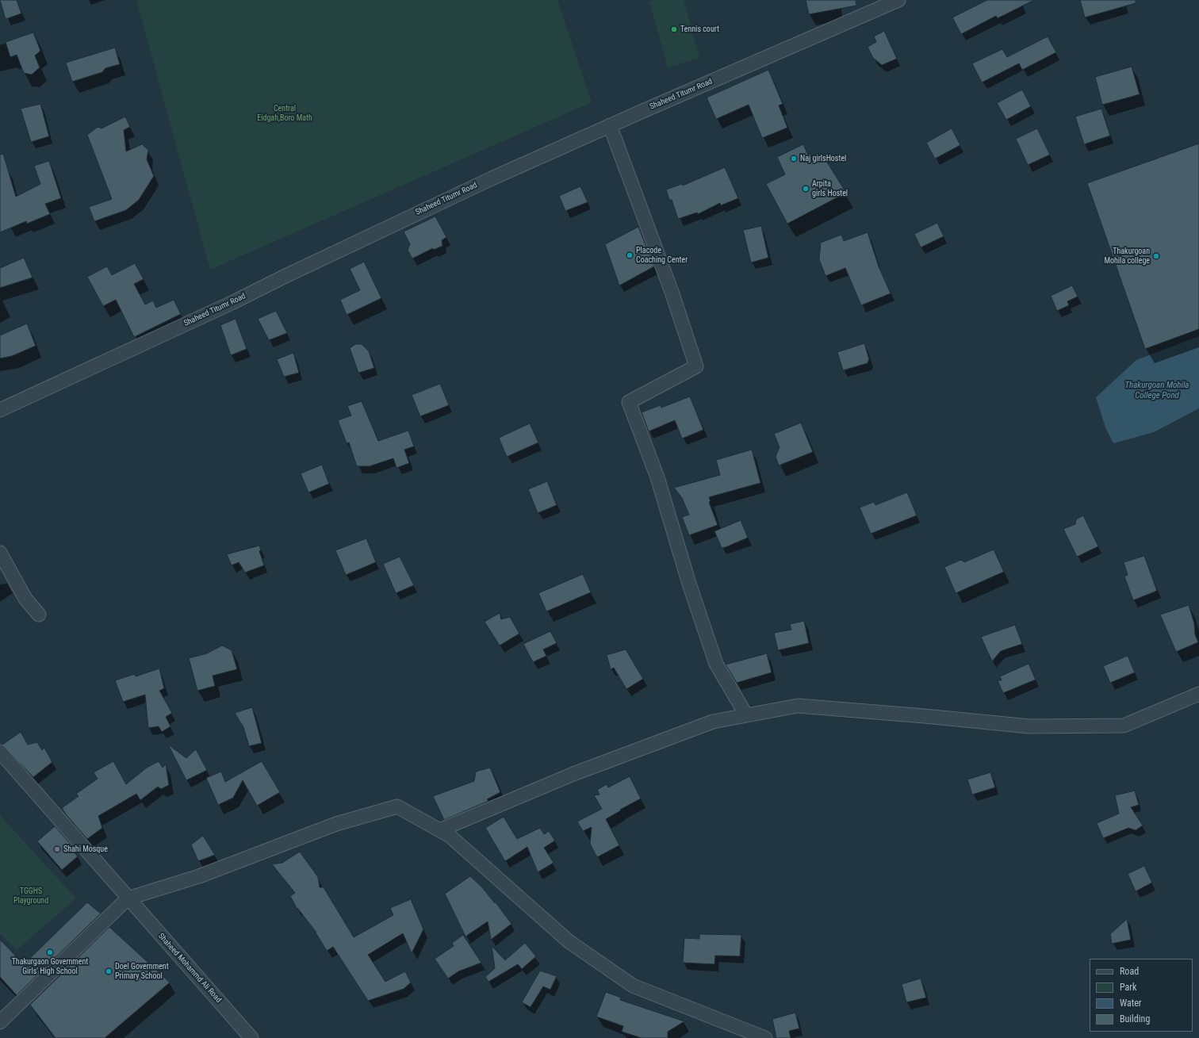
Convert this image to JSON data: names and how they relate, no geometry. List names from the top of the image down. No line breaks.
{"streets":{"street":["Shaheed Titumr Road","Shaheed Mohammd Ali Road"]},"water":["Thakurgoan Mohila College Pond"],"parks":["Central Eidgah,Boro Math","TGGHS Playground"],"places":["Tennis court","Naj girlsHostel","Arpita girls Hostel","Placode Coaching Center","Thakurgoan Mohila college","Shahi Mosque","Thakurgaon Government Girls' High School","Doel Government Primary School"],"legend":["Road","Park","Water","Building"]}
